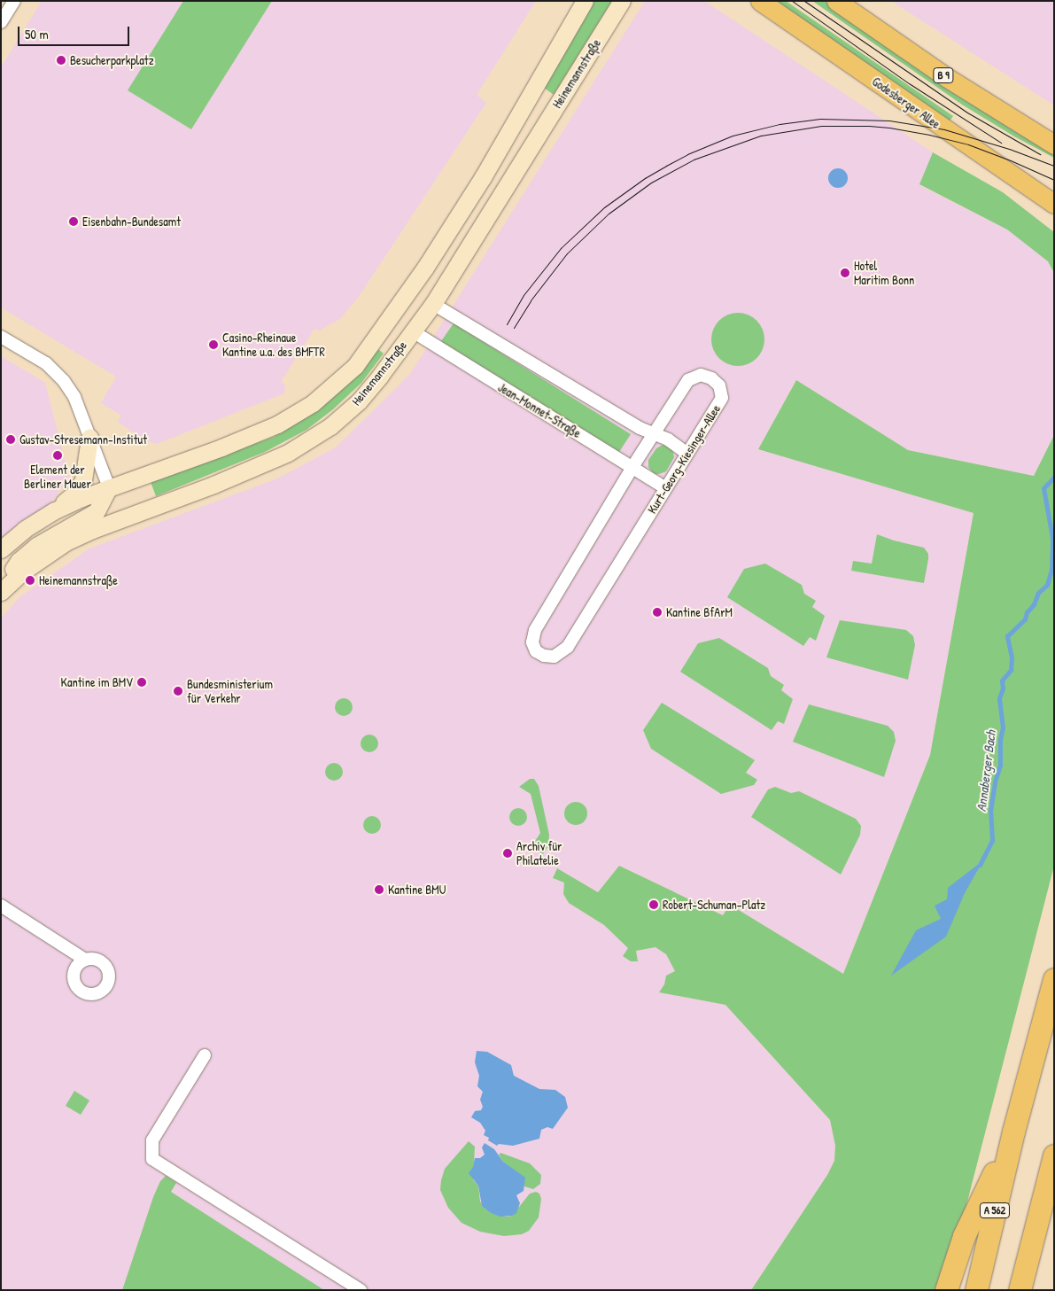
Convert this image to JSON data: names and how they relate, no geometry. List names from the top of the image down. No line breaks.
{"streets":{"highway":["A 562"],"main road":["Heinemannstraße","B 9","Godesberger Allee"],"street":["Jean-Monnet-Straße","Kurt-Georg-Kiesinger-Allee"]},"crossings":[["Heinemannstraße","Jean-Monnet-Straße"],["Jean-Monnet-Straße","Kurt-Georg-Kiesinger-Allee"]],"water":["Annaberger Bach"],"places":["Besucherparkplatz","Eisenbahn-Bundesamt","Hotel Maritim Bonn","Casino-Rheinaue Kantine u.a. des BMFTR","Gustav-Stresemann-Institut","Element der Berliner Mauer","Heinemannstraße","Kantine BfArM","Kantine im BMV","Bundesministerium für Verkehr","Archiv für Philatelie","Kantine BMU","Robert-Schuman-Platz"],"scale_bar":"50 m"}
